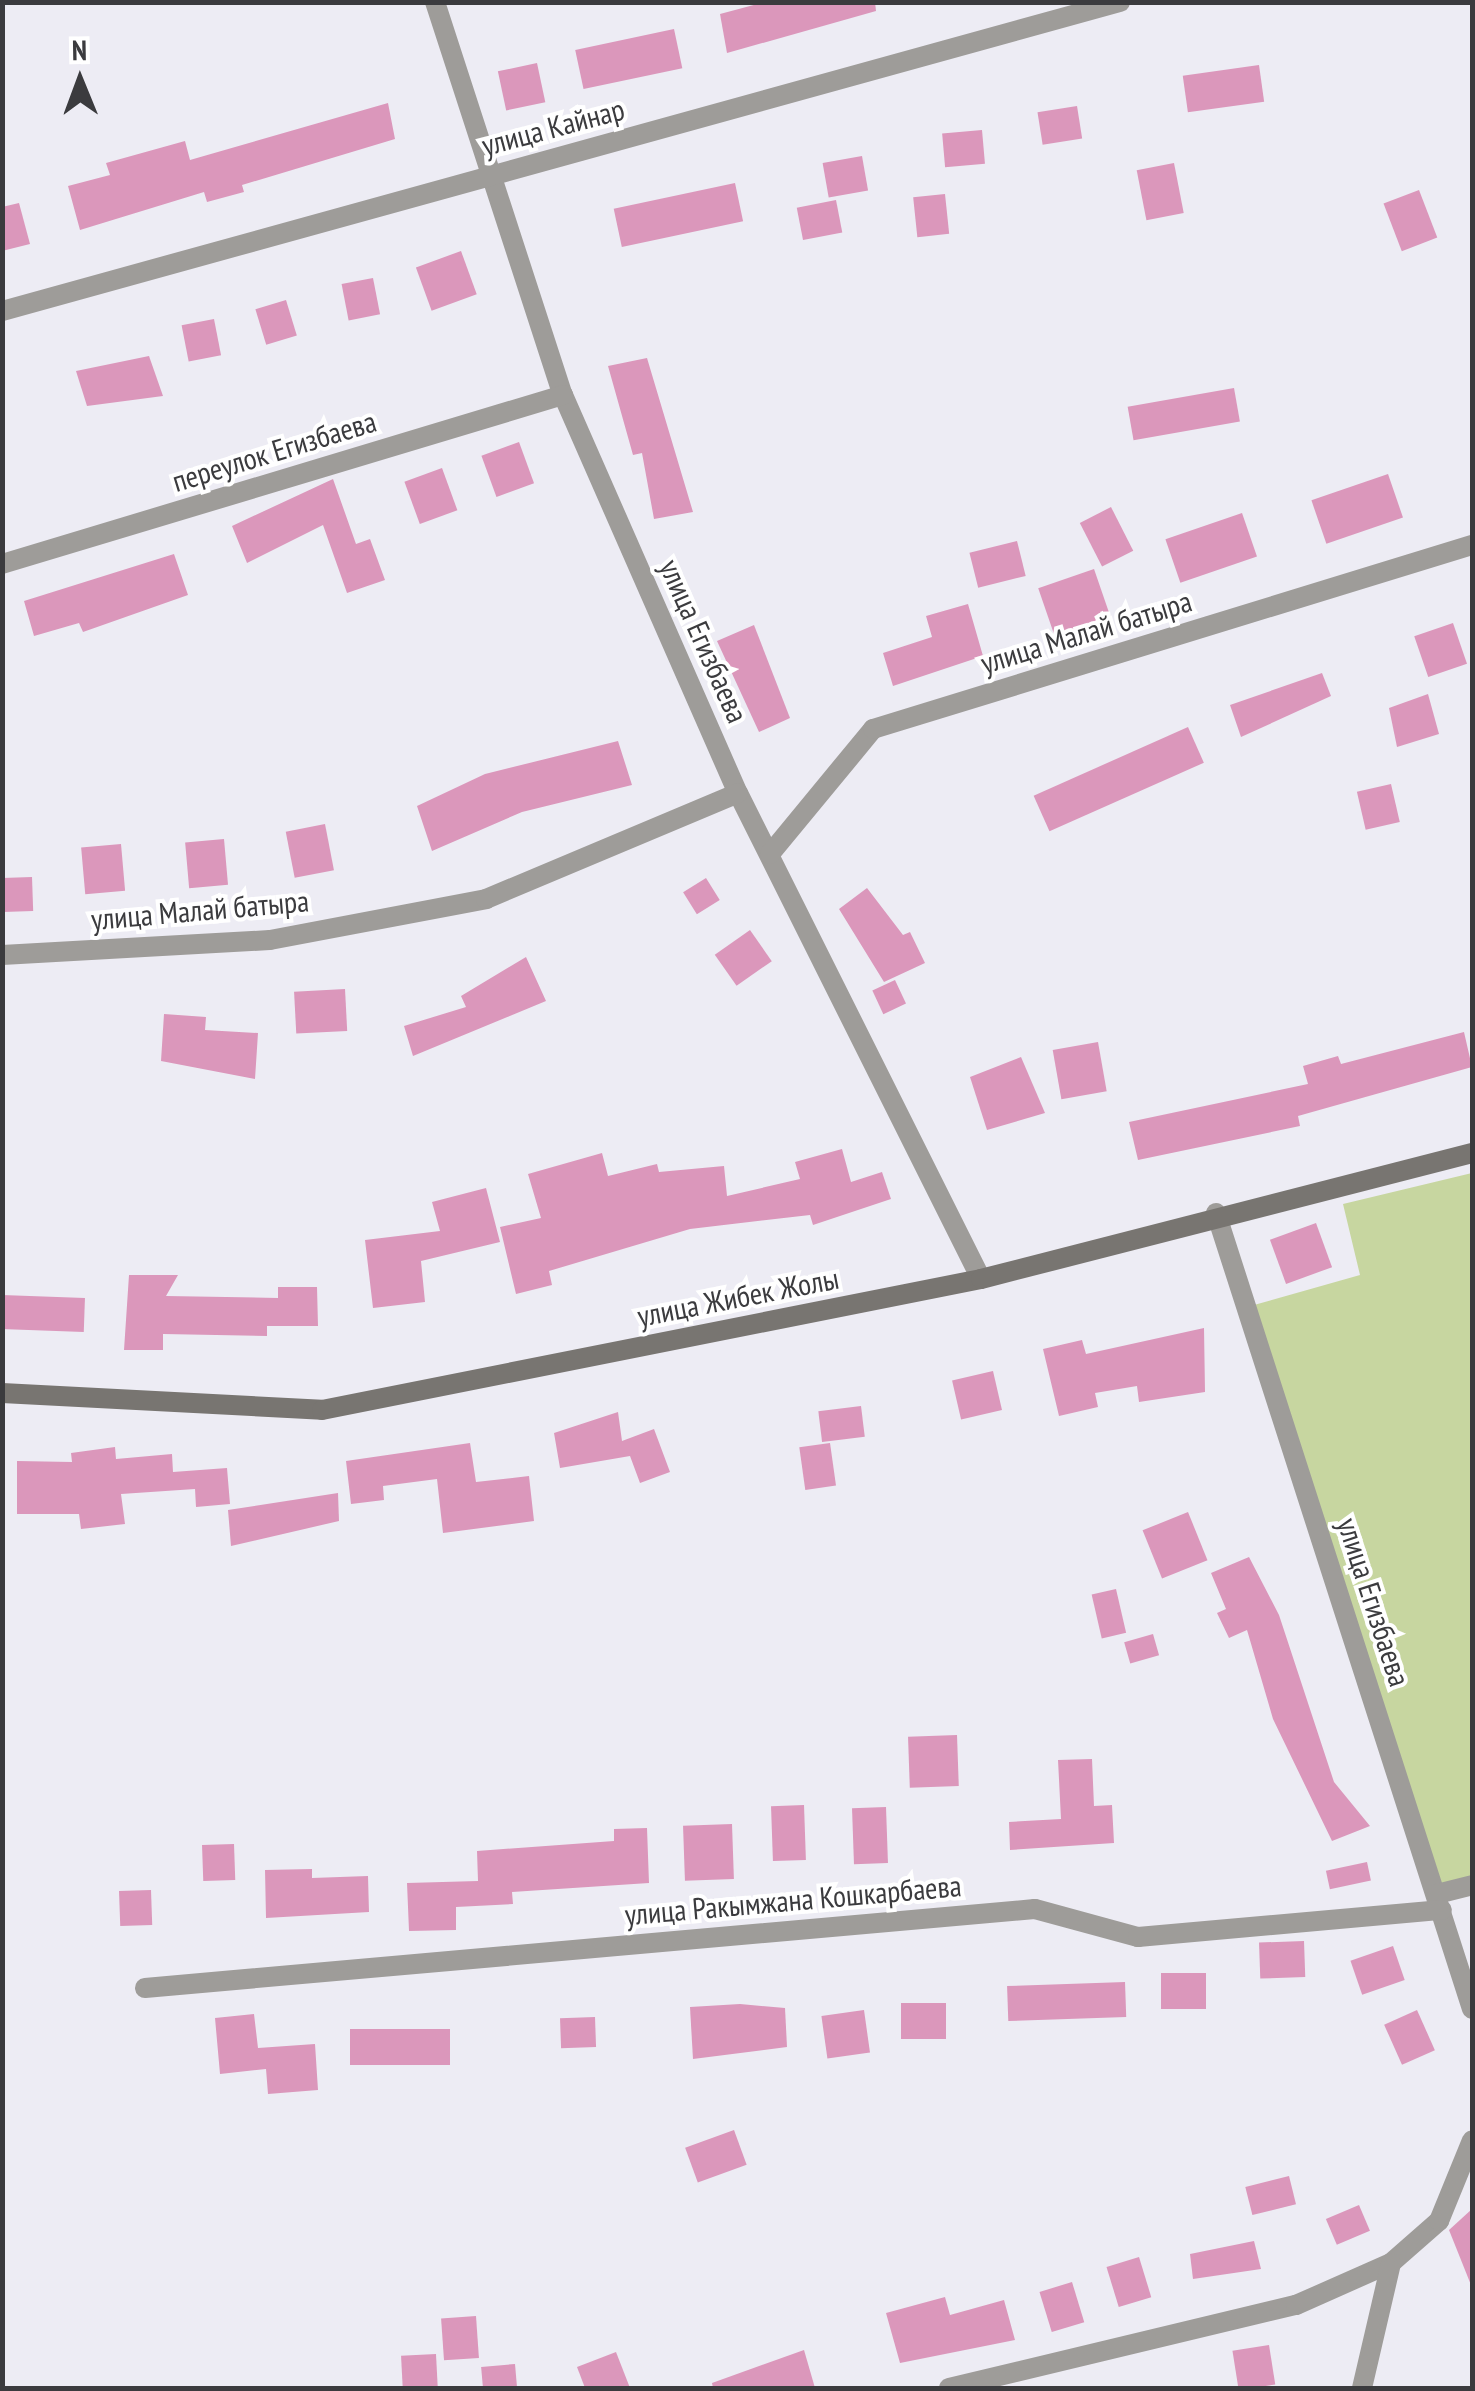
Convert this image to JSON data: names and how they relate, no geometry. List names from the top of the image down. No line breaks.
{"streets":{"main road":["улица Жибек Жолы"],"street":["улица Кайнар","переулок Егизбаева","улица Малай батыра","улица Егизбаева","улица Ракымжана Кошкарбаева"]},"crossings":[["улица Кайнар","улица Егизбаева"],["переулок Егизбаева","улица Егизбаева"],["улица Малай батыра","улица Егизбаева"],["улица Егизбаева","улица Жибек Жолы"],["улица Егизбаева","улица Ракымжана Кошкарбаева"]],"north":"top"}
